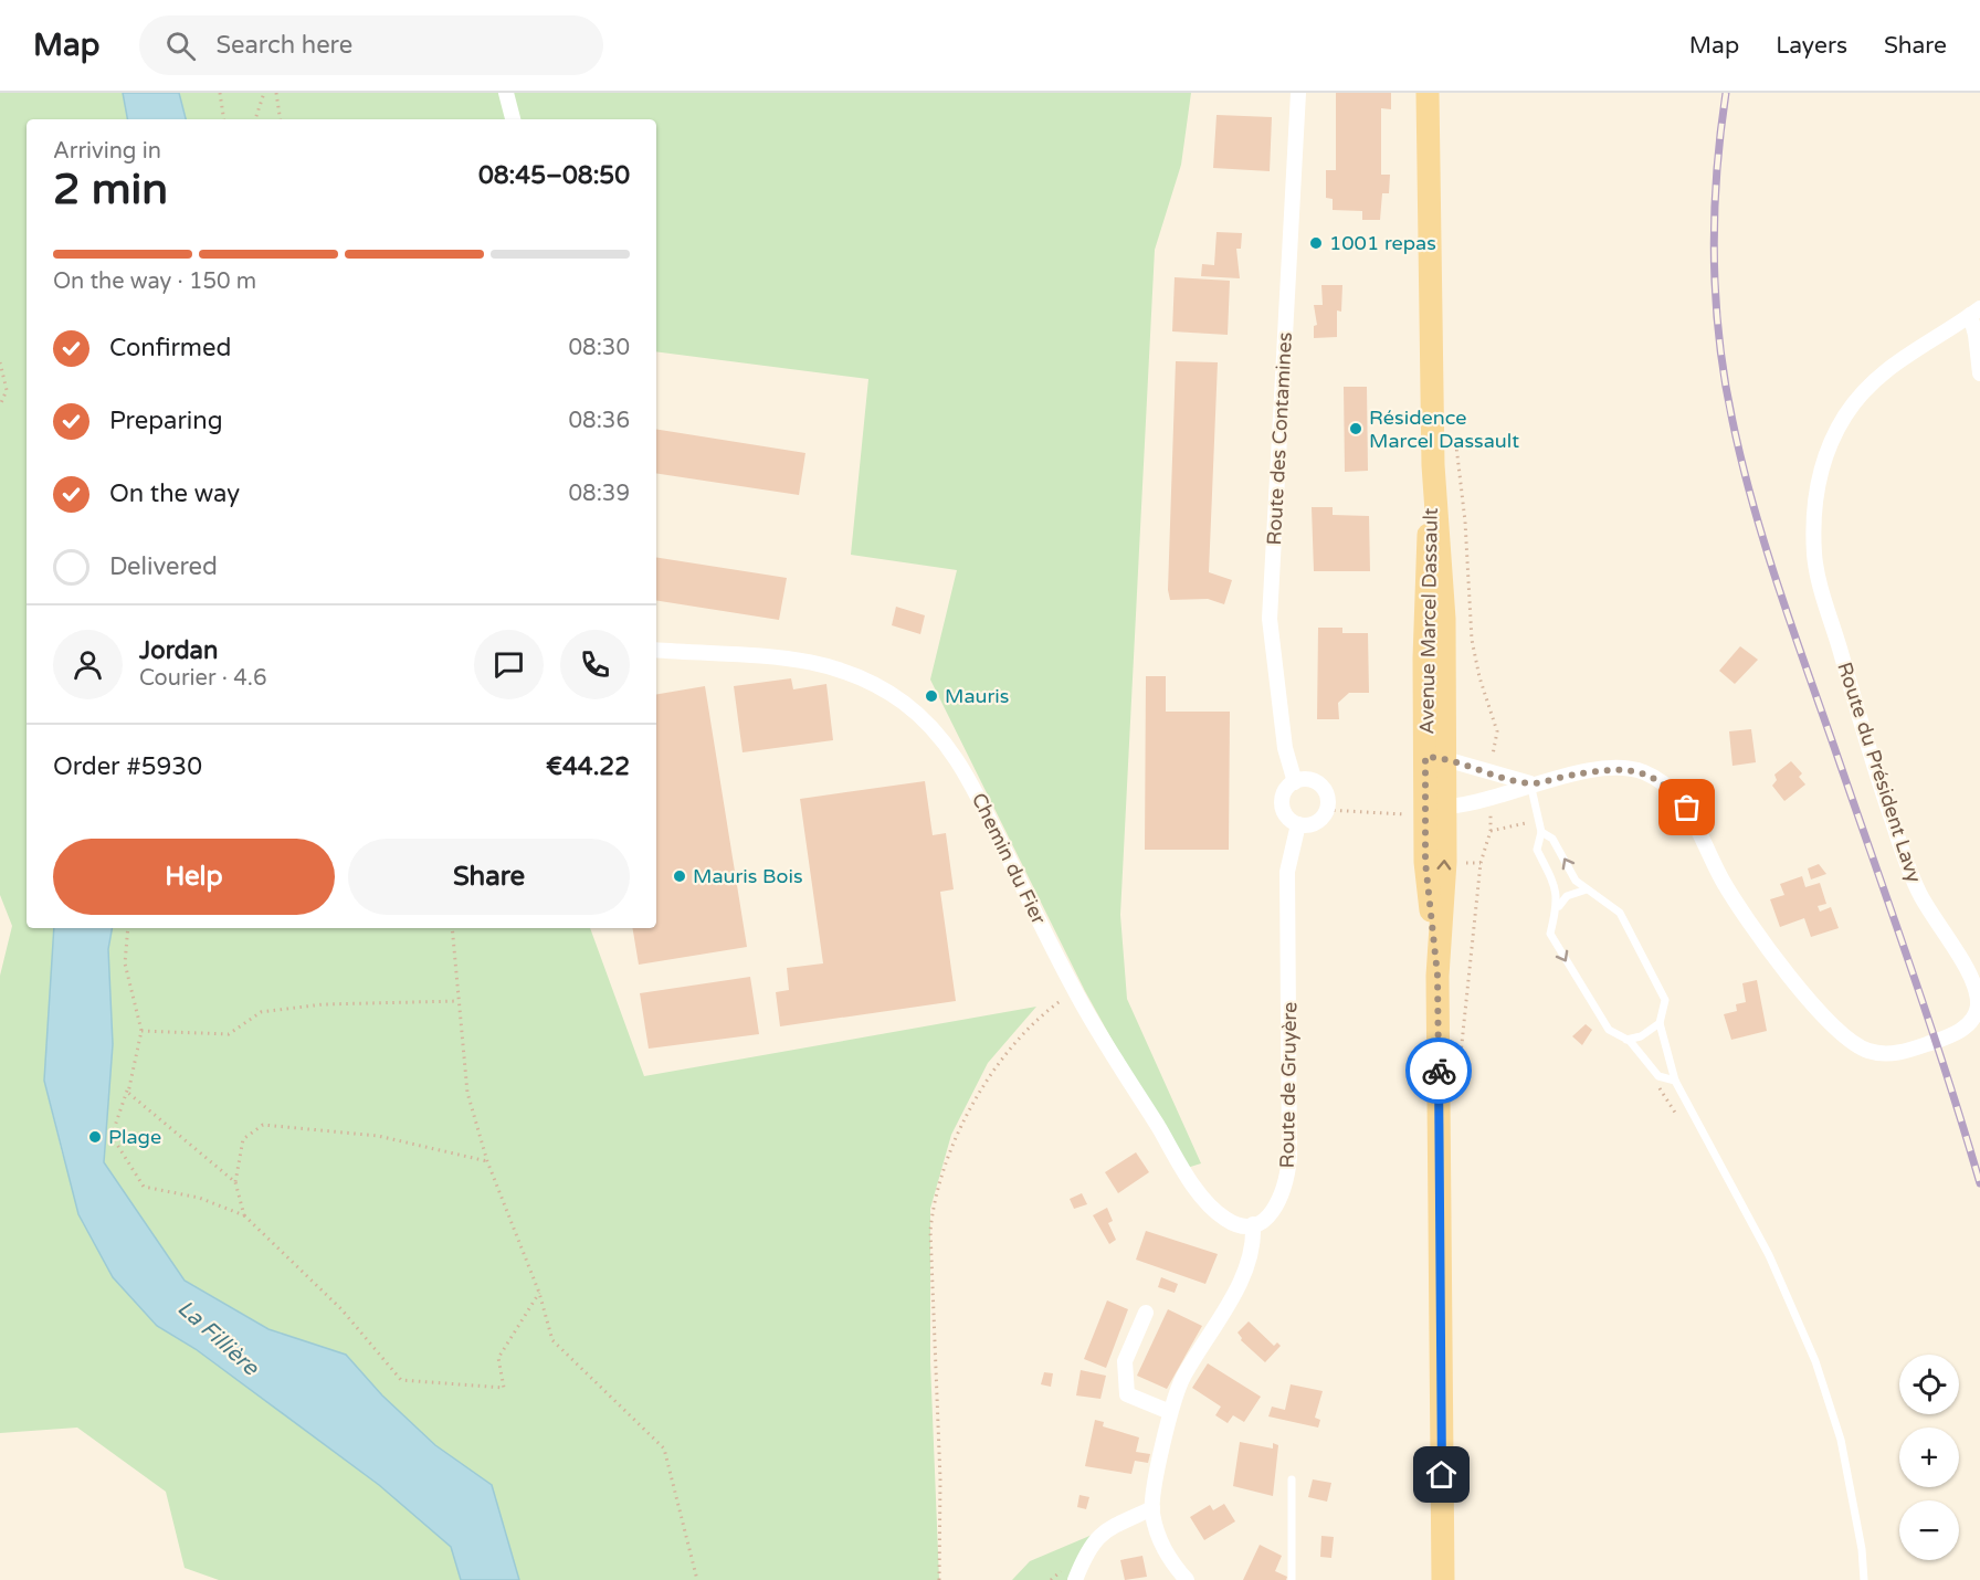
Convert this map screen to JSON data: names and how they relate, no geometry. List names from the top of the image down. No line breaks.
{"streets":{"main road":["Avenue Marcel Dassault"],"street":["Route des Contamines","Route du Président Lavy","Chemin du Fier","Route de Gruyère"]},"crossings":[["Route des Contamines","Route de Gruyère"],["Avenue Marcel Dassault","Route du Président Lavy"],["Chemin du Fier","Route de Gruyère"]],"water":["La Fillière"],"places":["1001 repas","Résidence Marcel Dassault","Mauris","Mauris Bois","Plage"],"page":{"header":"Map","search":"Search here","nav":["Map","Layers","Share"],"heading":["2 min","Arriving in","08:45–08:50"],"panel":["Jordan","Courier · 4.6","Order #5930","€44.22"],"bar":"On the way · 150 m","list":[["Confirmed","08:30"],["Preparing","08:36"],["On the way","08:39"],"Delivered"],"buttons":["Help","Share"],"map_buttons":["+","−"]}}
